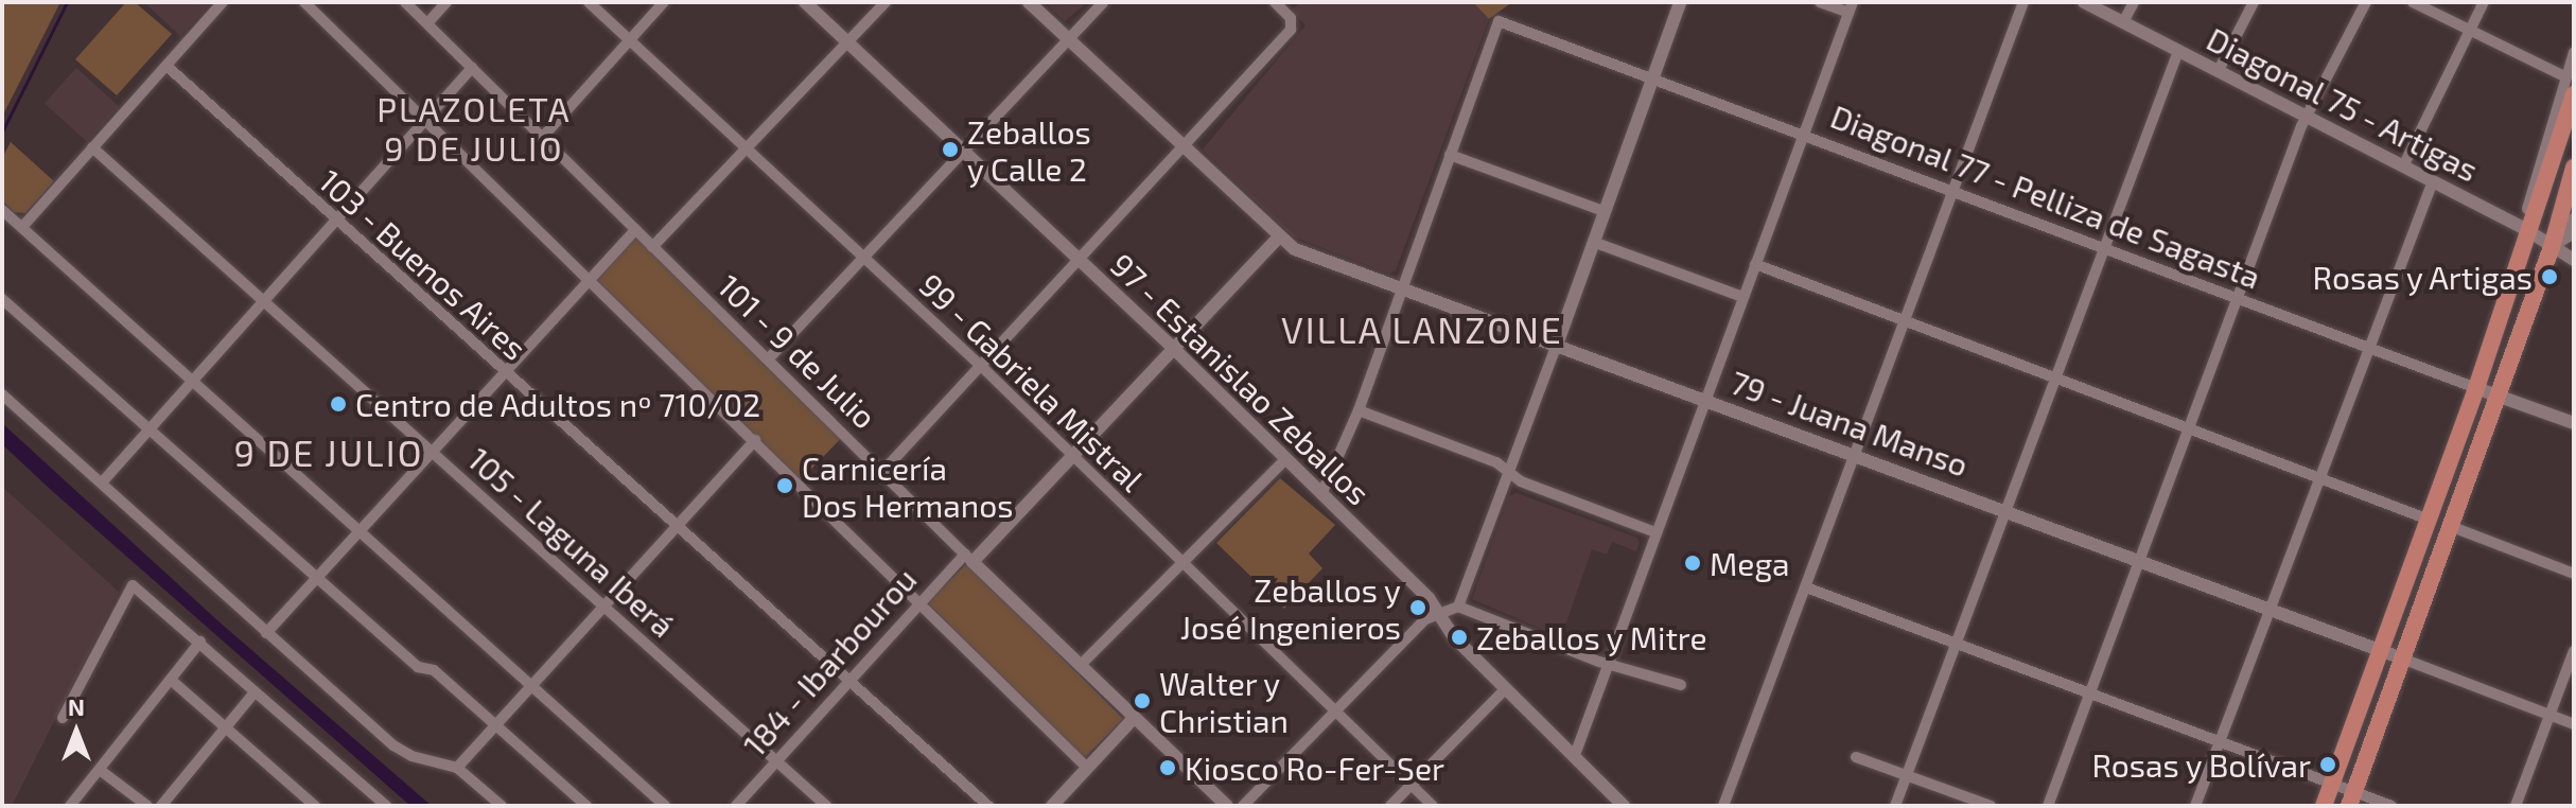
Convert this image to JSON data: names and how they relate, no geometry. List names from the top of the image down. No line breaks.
{"streets":{"street":["Diagonal 75 - Artigas","Diagonal 77 - Pelliza de Sagasta","103 - Buenos Aires","101 - 9 de Julio","97 - Estanislao Zeballos","99 - Gabriela Mistral","79 - Juana Manso","105 - Laguna Iberá","184 - Ibarbourou"]},"crossings":[["103 - Buenos Aires","184 - Ibarbourou"],["101 - 9 de Julio","184 - Ibarbourou"],["97 - Estanislao Zeballos","184 - Ibarbourou"],["99 - Gabriela Mistral","184 - Ibarbourou"],["79 - Juana Manso","184 - Ibarbourou"],["105 - Laguna Iberá","184 - Ibarbourou"]],"districts":["PLAZOLETA 9 DE JULIO","VILLA LANZONE","9 DE JULIO"],"places":["Zeballos y Calle 2","Rosas y Artigas","Centro de Adultos nº 710/02","Carnicería Dos Hermanos","Mega","Zeballos y José Ingenieros","Zeballos y Mitre","Walter y Christian","Rosas y Bolívar","Kiosco Ro-Fer-Ser"],"north":"top"}
